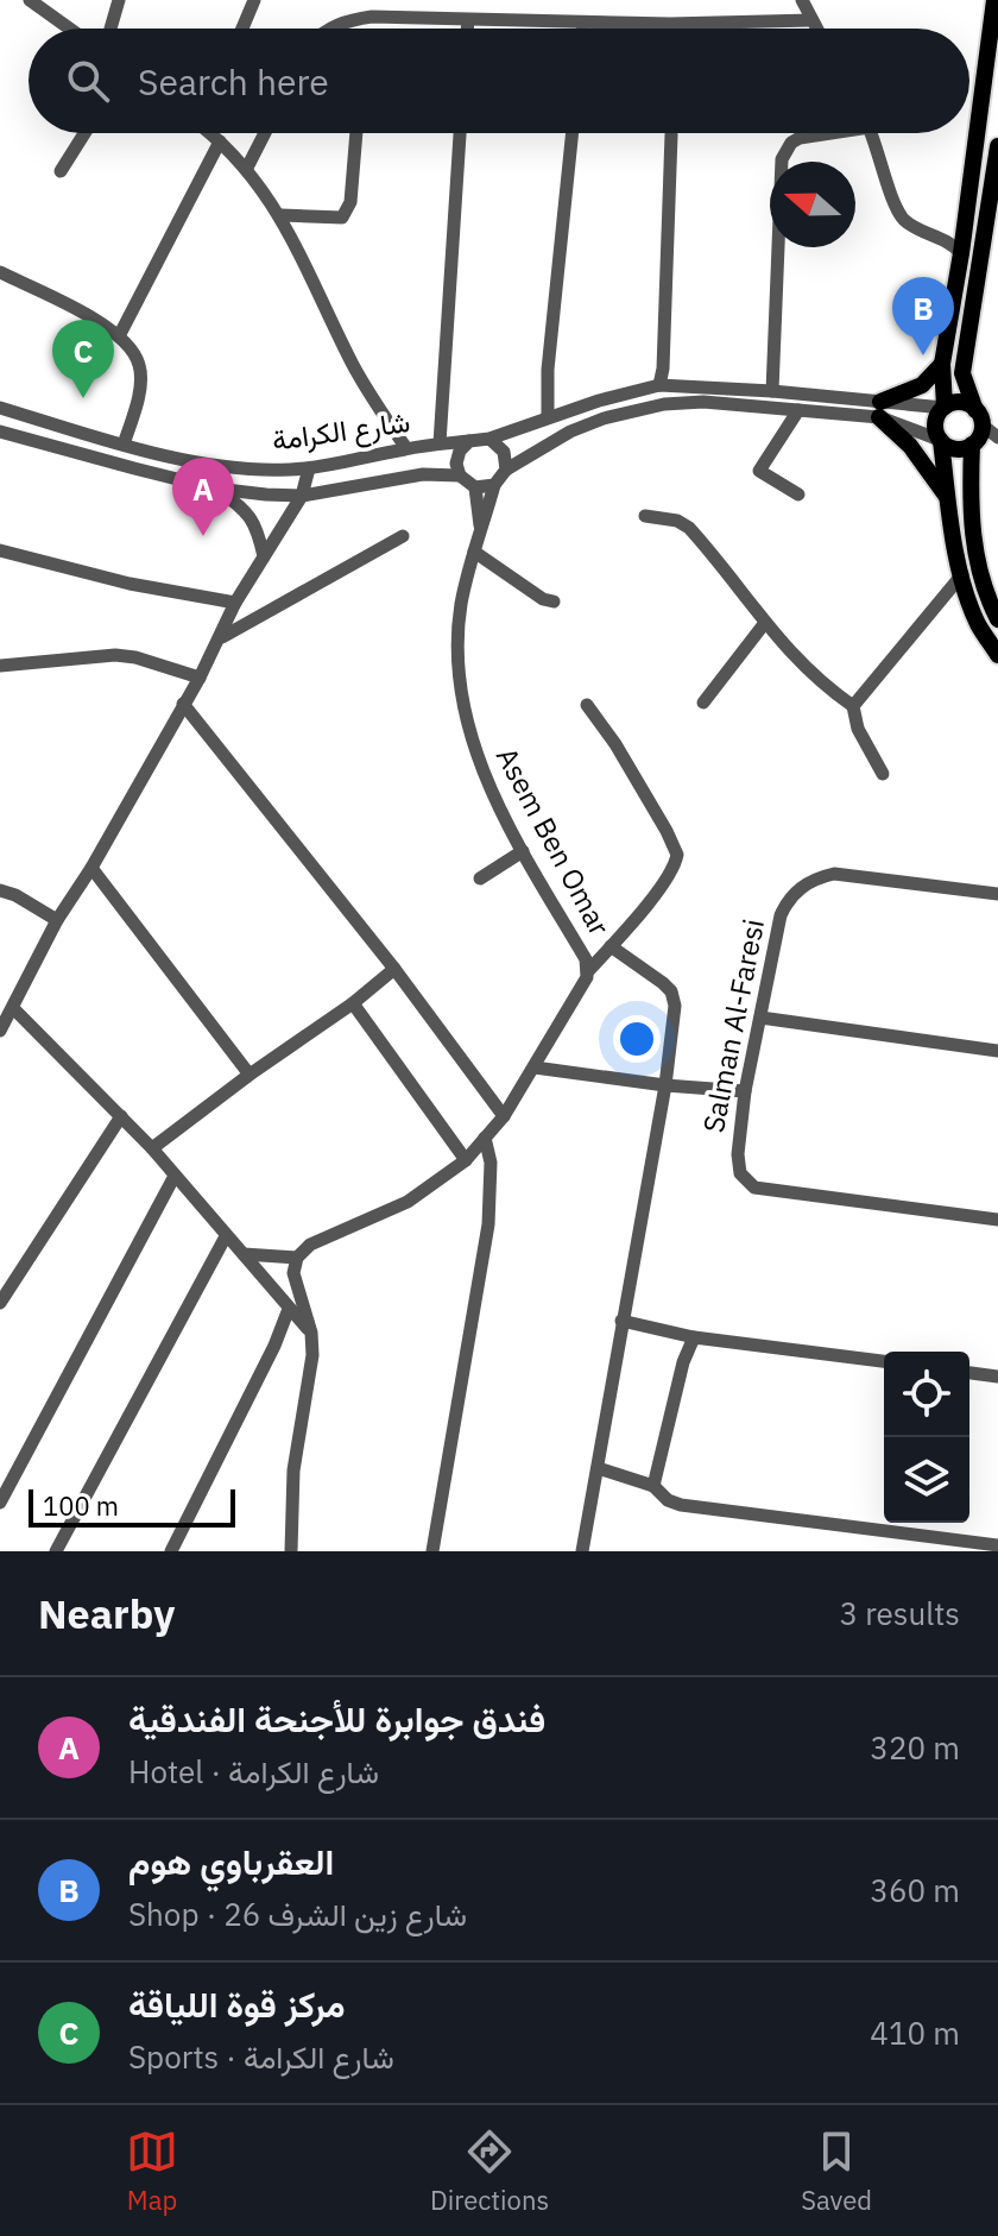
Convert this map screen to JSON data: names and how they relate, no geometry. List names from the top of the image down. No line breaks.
{"streets":{"street":["شارع الكرامة","Asem Ben Omar","Salman Al-Faresi"]},"crossings":[["شارع الكرامة","Asem Ben Omar"]],"scale_bar":"100 m","north":"left","page":{"search":"Search here","pins":["B","C","A"],"scale":"100 m","heading":["Nearby","3 results"],"list":[{"mark":"A","name":"فندق جوابرة للأجنحة الفندقية","note":"Hotel · شارع الكرامة","value":"320 m"},{"mark":"B","name":"العقرباوي هوم","note":"Shop · شارع زين الشرف 26","value":"360 m"},{"mark":"C","name":"مركز قوة اللياقة","note":"Sports · شارع الكرامة","value":"410 m"}],"nav":["Map","Directions","Saved"]}}
